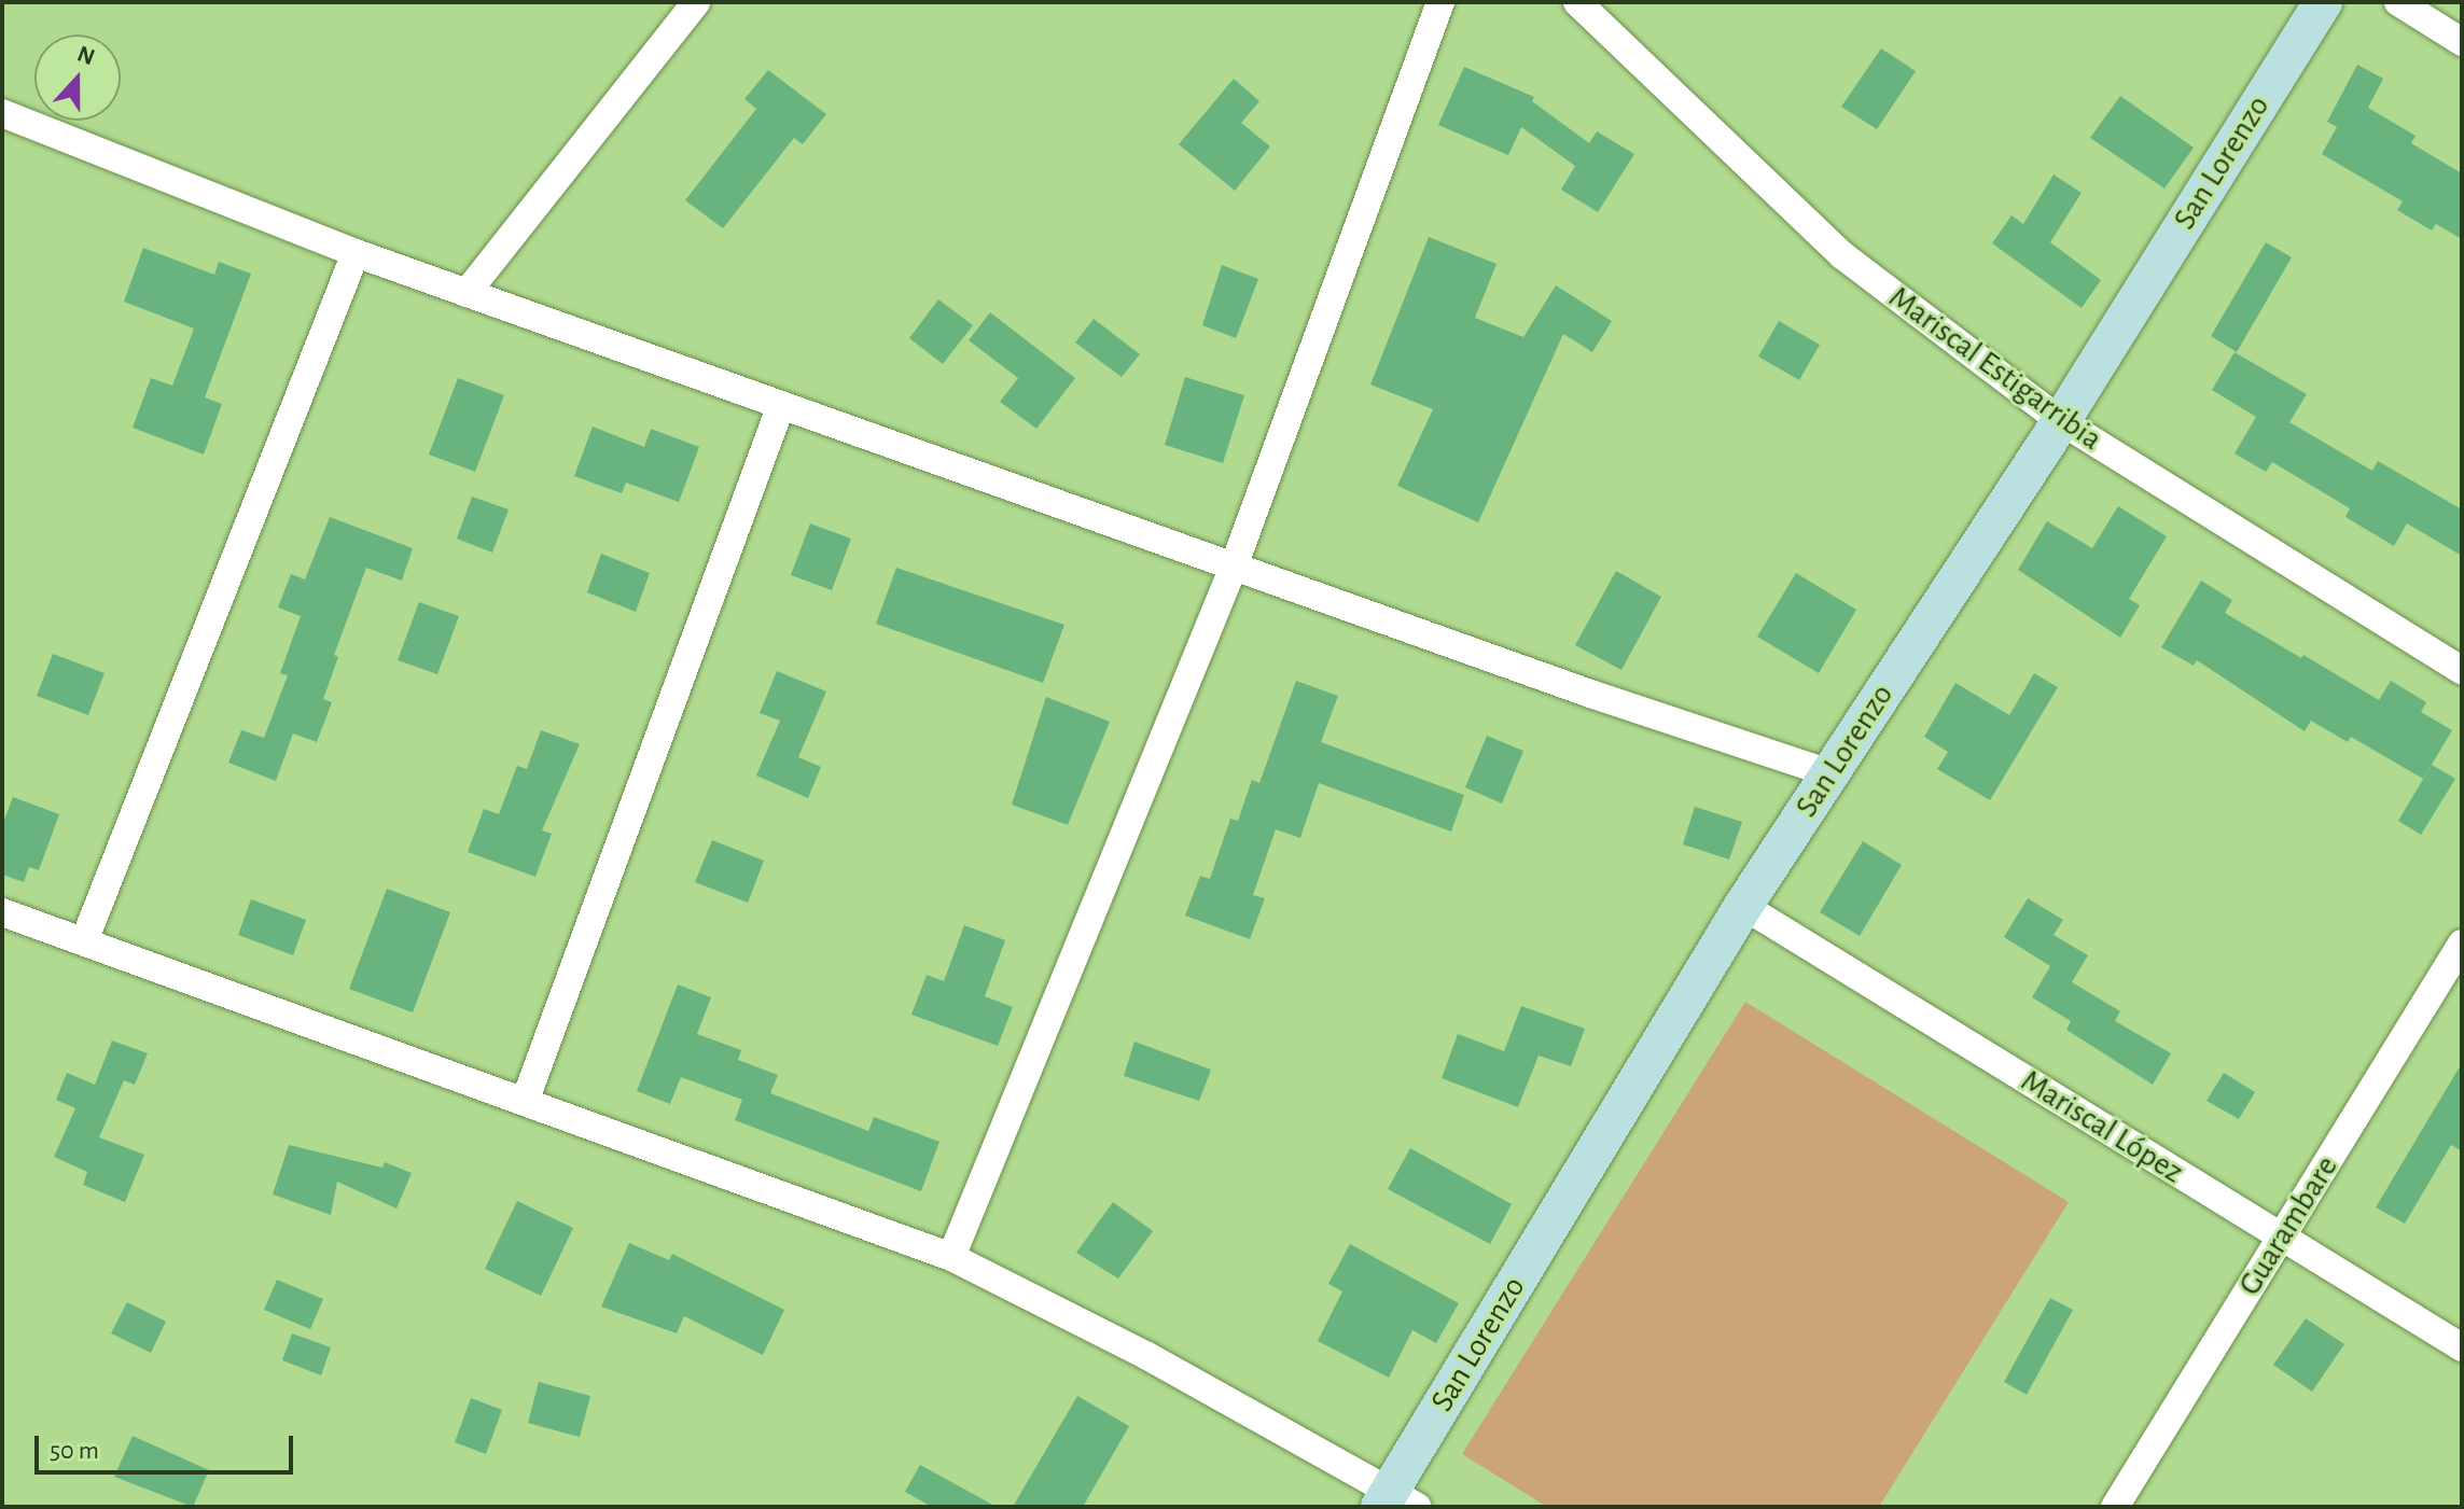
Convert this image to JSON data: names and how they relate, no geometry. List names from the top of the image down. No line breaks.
{"streets":{"street":["San Lorenzo","Mariscal Estigarribia","Mariscal López","Guarambare"]},"crossings":[["San Lorenzo","Mariscal Estigarribia"],["San Lorenzo","Mariscal López"],["Mariscal López","Guarambare"]],"scale_bar":"50 m","north":"top"}
